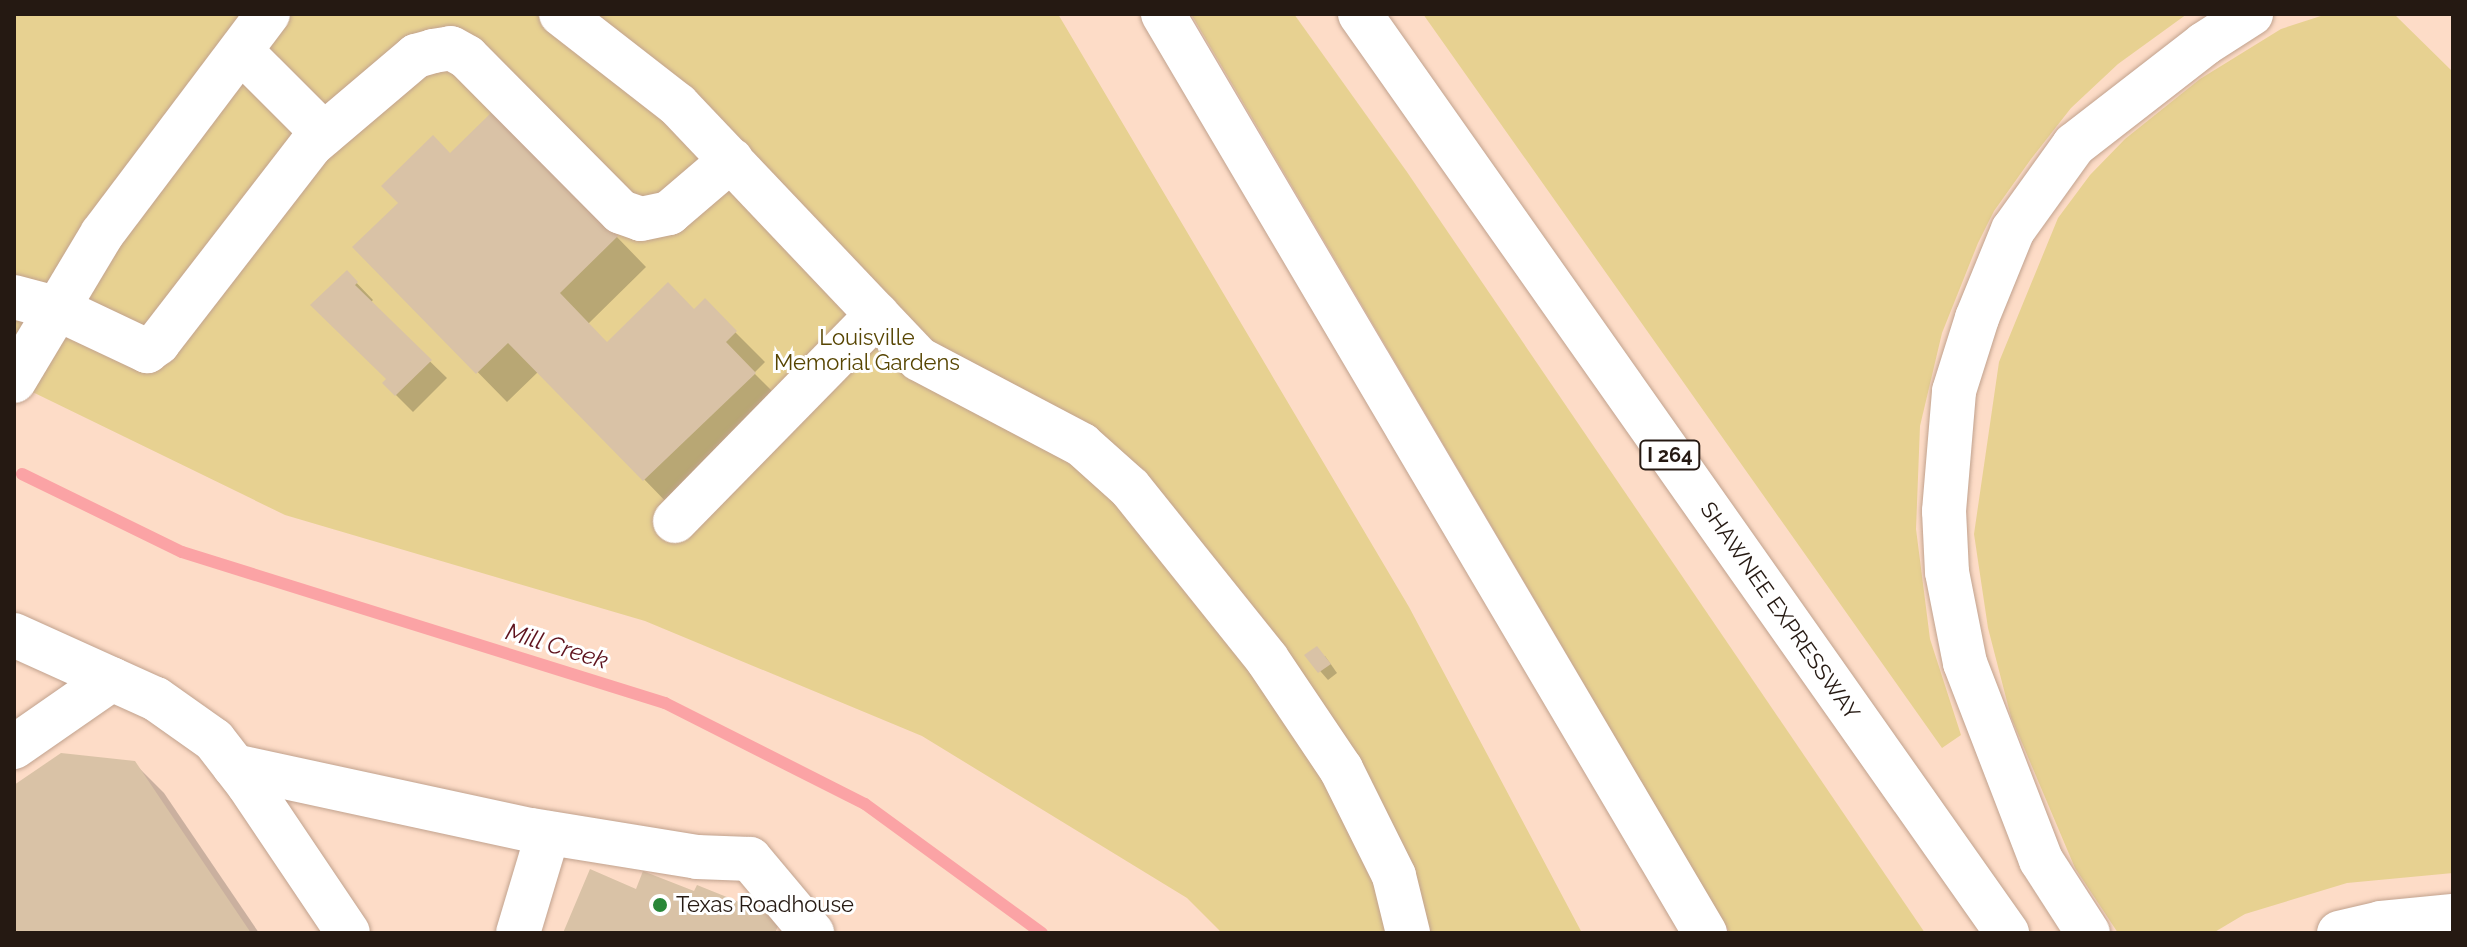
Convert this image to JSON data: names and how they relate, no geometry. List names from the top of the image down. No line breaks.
{"streets":{"main road":["I 264","SHAWNEE EXPRESSWAY"]},"water":["Mill Creek"],"parks":["Louisville Memorial Gardens"],"places":["Texas Roadhouse"]}
